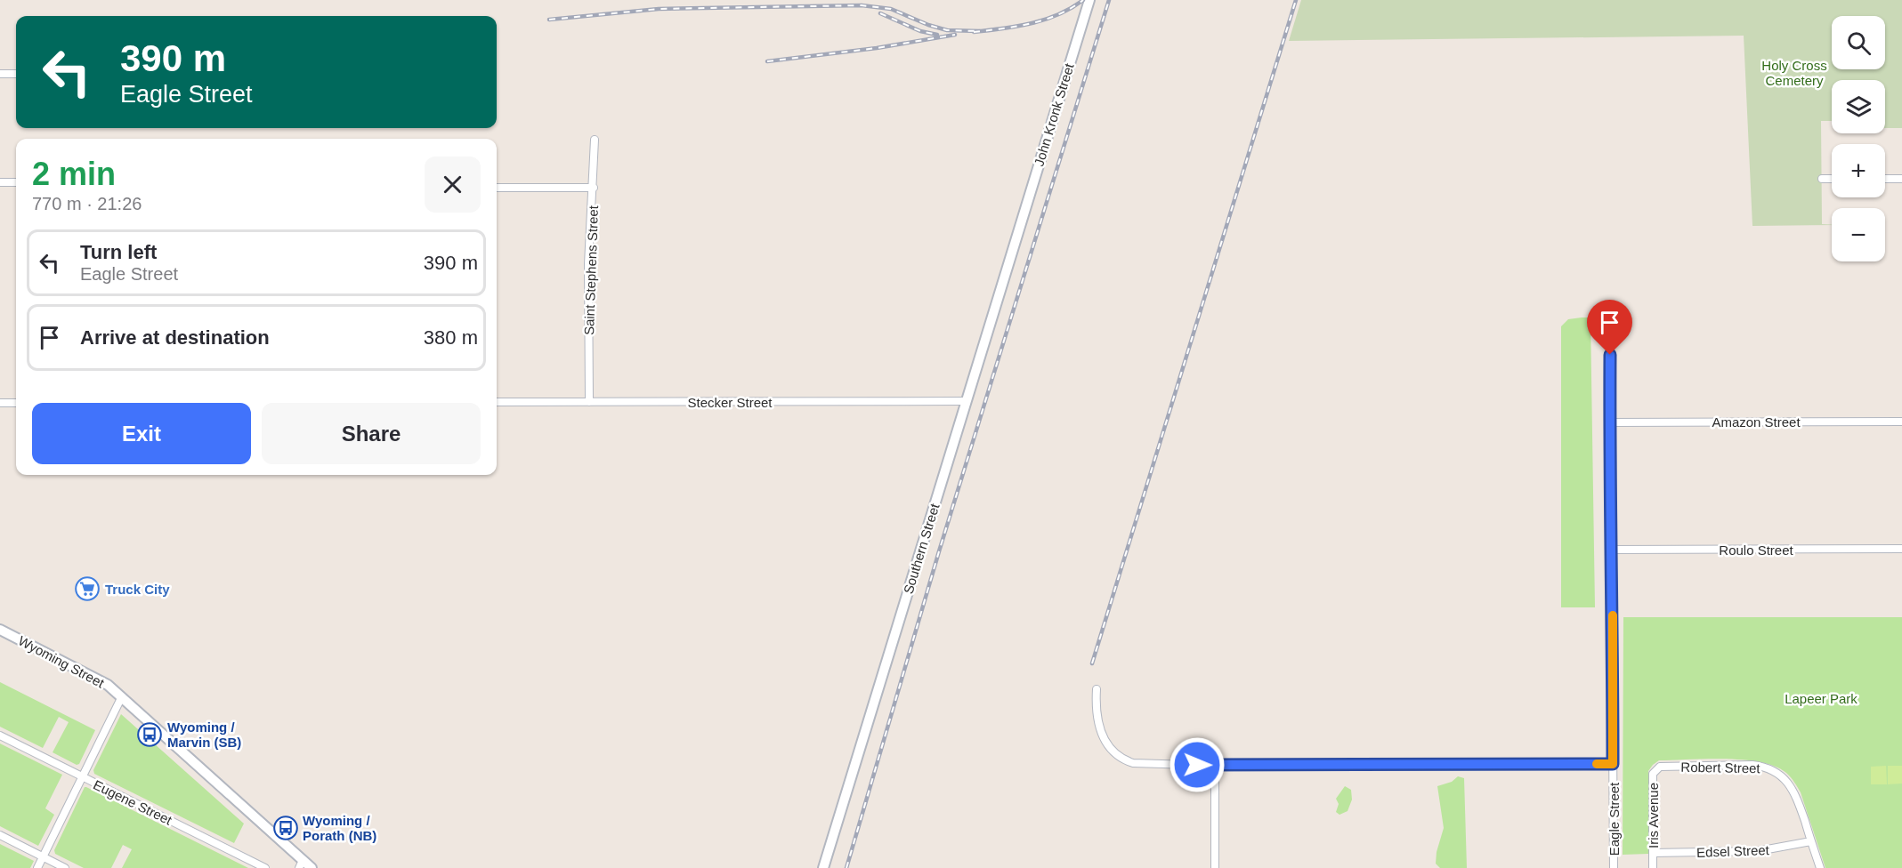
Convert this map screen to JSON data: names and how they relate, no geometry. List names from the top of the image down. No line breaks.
{"streets":{"street":["John Kronk Street","Saint Stephens Street","Stecker Street","Amazon Street","Southern Street","Roulo Street","Wyoming Street","Robert Street","Eugene Street","Iris Avenue","Eagle Street","Edsel Street"]},"crossings":[["John Kronk Street","Southern Street"],["Saint Stephens Street","Stecker Street"],["Stecker Street","Southern Street"],["Amazon Street","Eagle Street"],["Roulo Street","Eagle Street"],["Robert Street","Iris Avenue"],["Robert Street","Edsel Street"],["Iris Avenue","Edsel Street"]],"parks":["Holy Cross Cemetery","Lapeer Park"],"places":{"supermarket":["Truck City"],"bus stop":["Wyoming / Marvin (SB)","Wyoming / Porath (NB)"]},"page":{"map_buttons":["+","−"],"turn":["390 m","Eagle Street"],"heading":["2 min","770 m · 21:26"],"list":[{"name":"Turn left","note":"Eagle Street","value":"390 m"},{"name":"Arrive at destination","value":"380 m"}],"buttons":["Exit","Share"]}}
